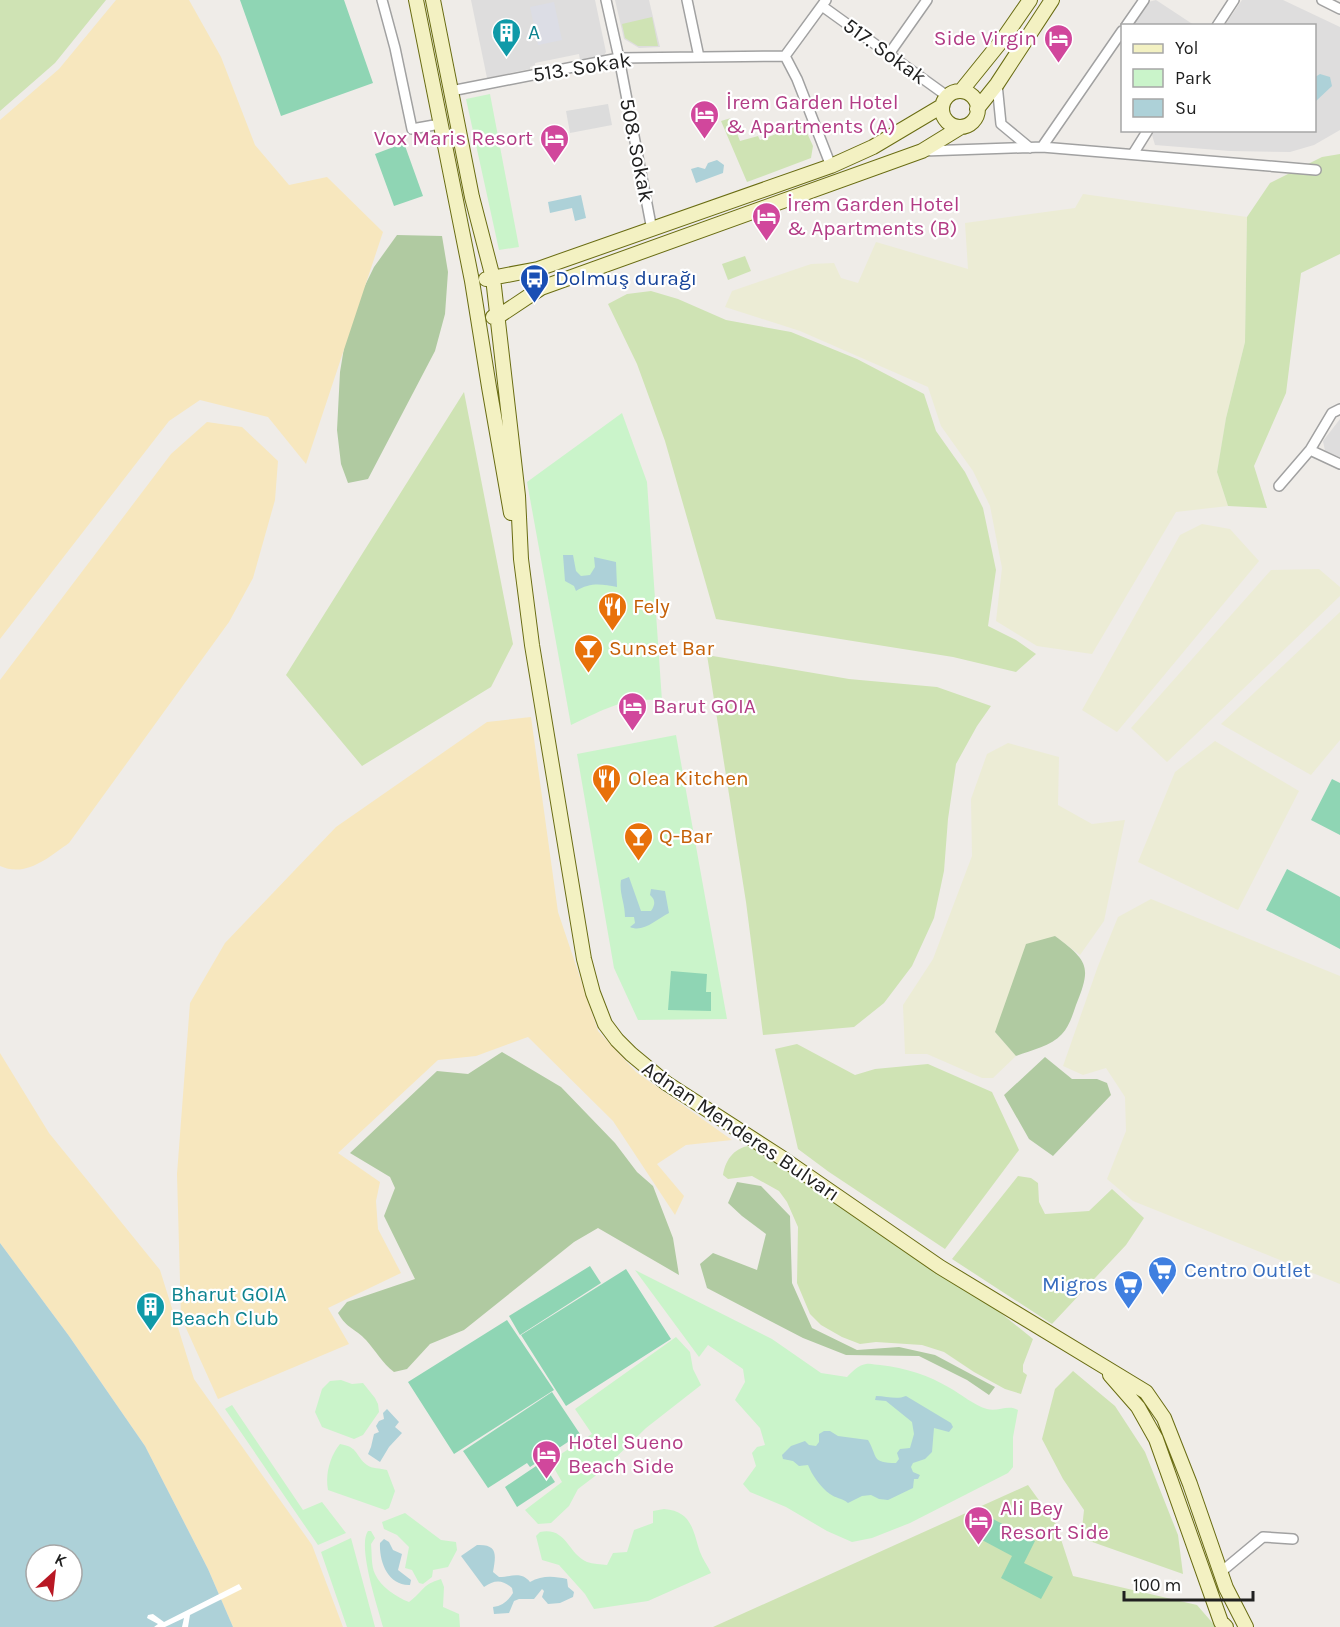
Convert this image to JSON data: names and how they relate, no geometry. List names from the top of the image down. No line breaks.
{"streets":{"main road":["Adnan Menderes Bulvarı"],"street":["517. Sokak","513. Sokak","508. Sokak"]},"crossings":[["513. Sokak","508. Sokak"]],"places":{"building":["A","Bharut GOIA Beach Club"],"hotel":["Side Virgin","İrem Garden Hotel & Apartments (A)","Vox Maris Resort","İrem Garden Hotel & Apartments (B)","Barut GOIA","Hotel Sueno Beach Side","Ali Bey Resort Side"],"bus stop":["Dolmuş durağı"],"restaurant":["Fely","Olea Kitchen"],"bar":["Sunset Bar","Q-Bar"],"supermarket":["Centro Outlet","Migros"]},"legend":["Yol","Park","Su"],"scale_bar":"100 m","north":"top right"}
